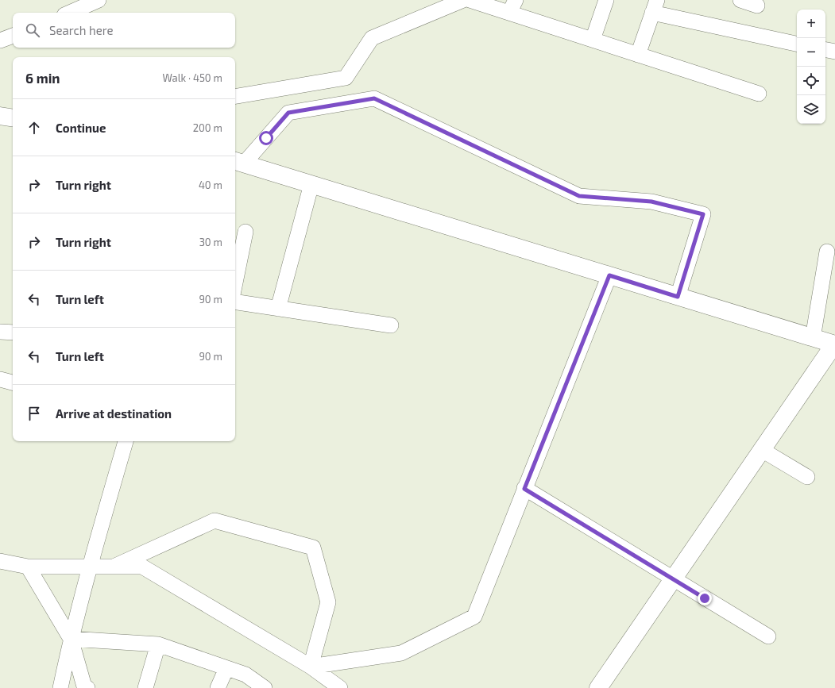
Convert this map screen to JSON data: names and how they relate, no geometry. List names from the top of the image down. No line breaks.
{"page":{"map_buttons":["+","−"],"search":"Search here","heading":["6 min","Walk · 450 m"],"list":[["Continue","200 m"],["Turn right","40 m"],["Turn right","30 m"],["Turn left","90 m"],["Turn left","90 m"],"Arrive at destination"]}}
